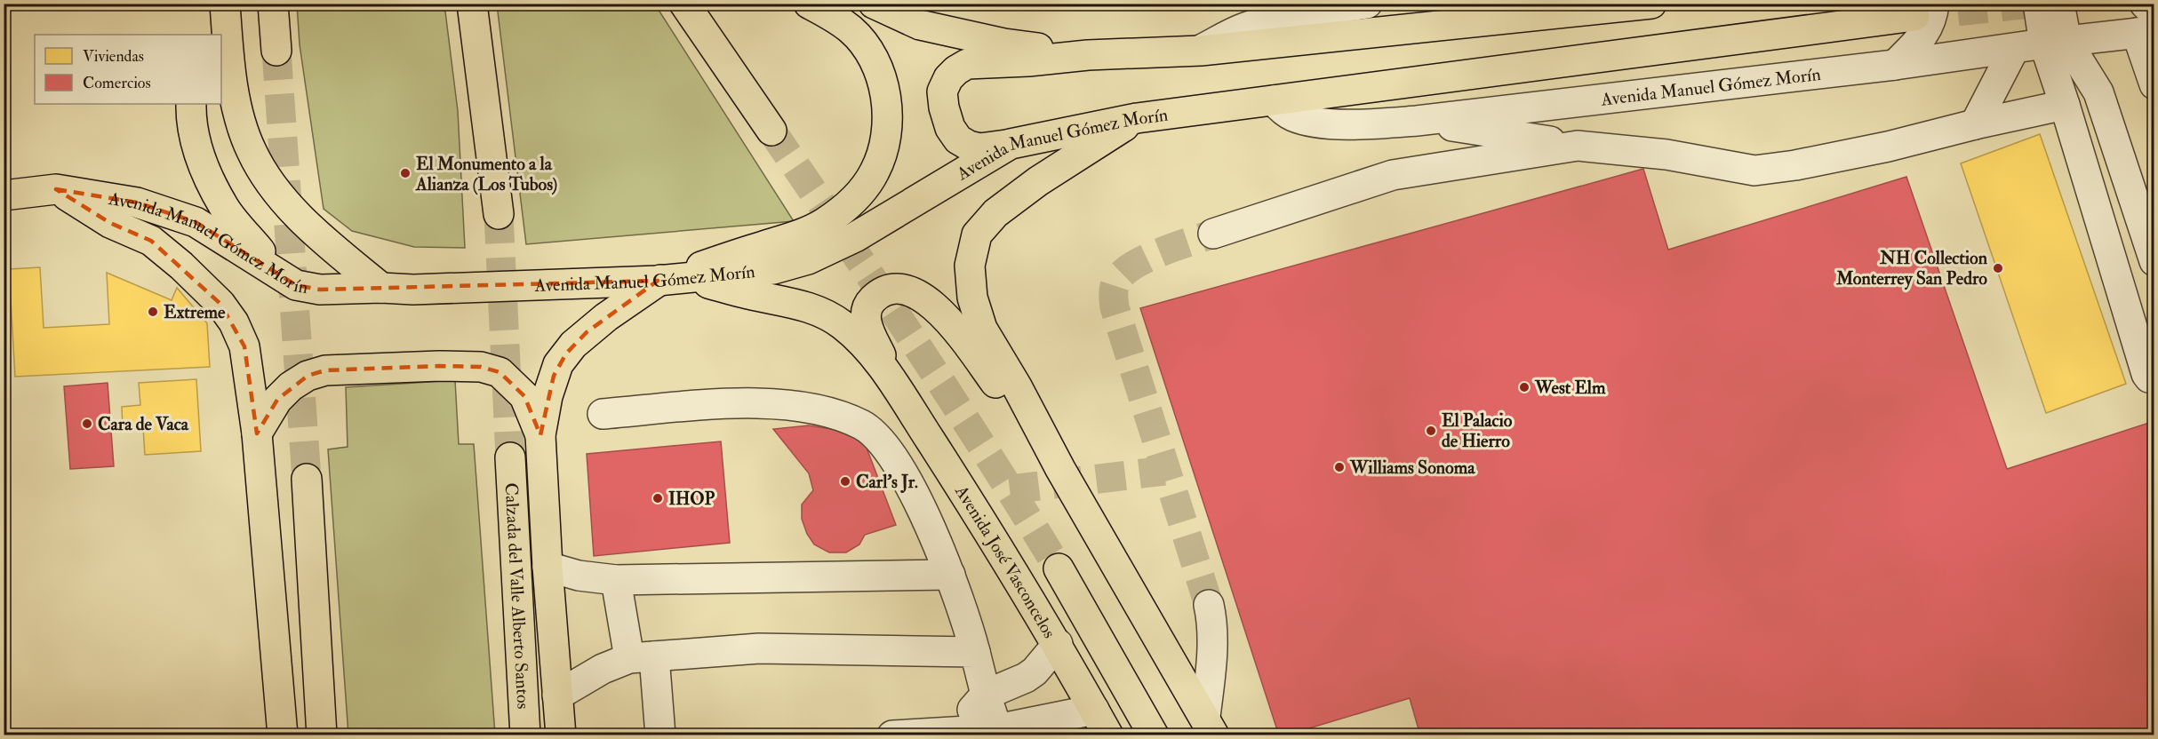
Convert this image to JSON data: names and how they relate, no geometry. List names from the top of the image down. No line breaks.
{"streets":{"main road":["Avenida Manuel Gómez Morín","Avenida José Vasconcelos","Calzada del Valle Alberto Santos"]},"places":["El Monumento a la Alianza (Los Tubos)","NH Collection Monterrey San Pedro","Extreme","West Elm","Cara de Vaca","El Palacio de Hierro","Williams Sonoma","Carl's Jr.","IHOP"],"legend":["Viviendas","Comercios"]}
